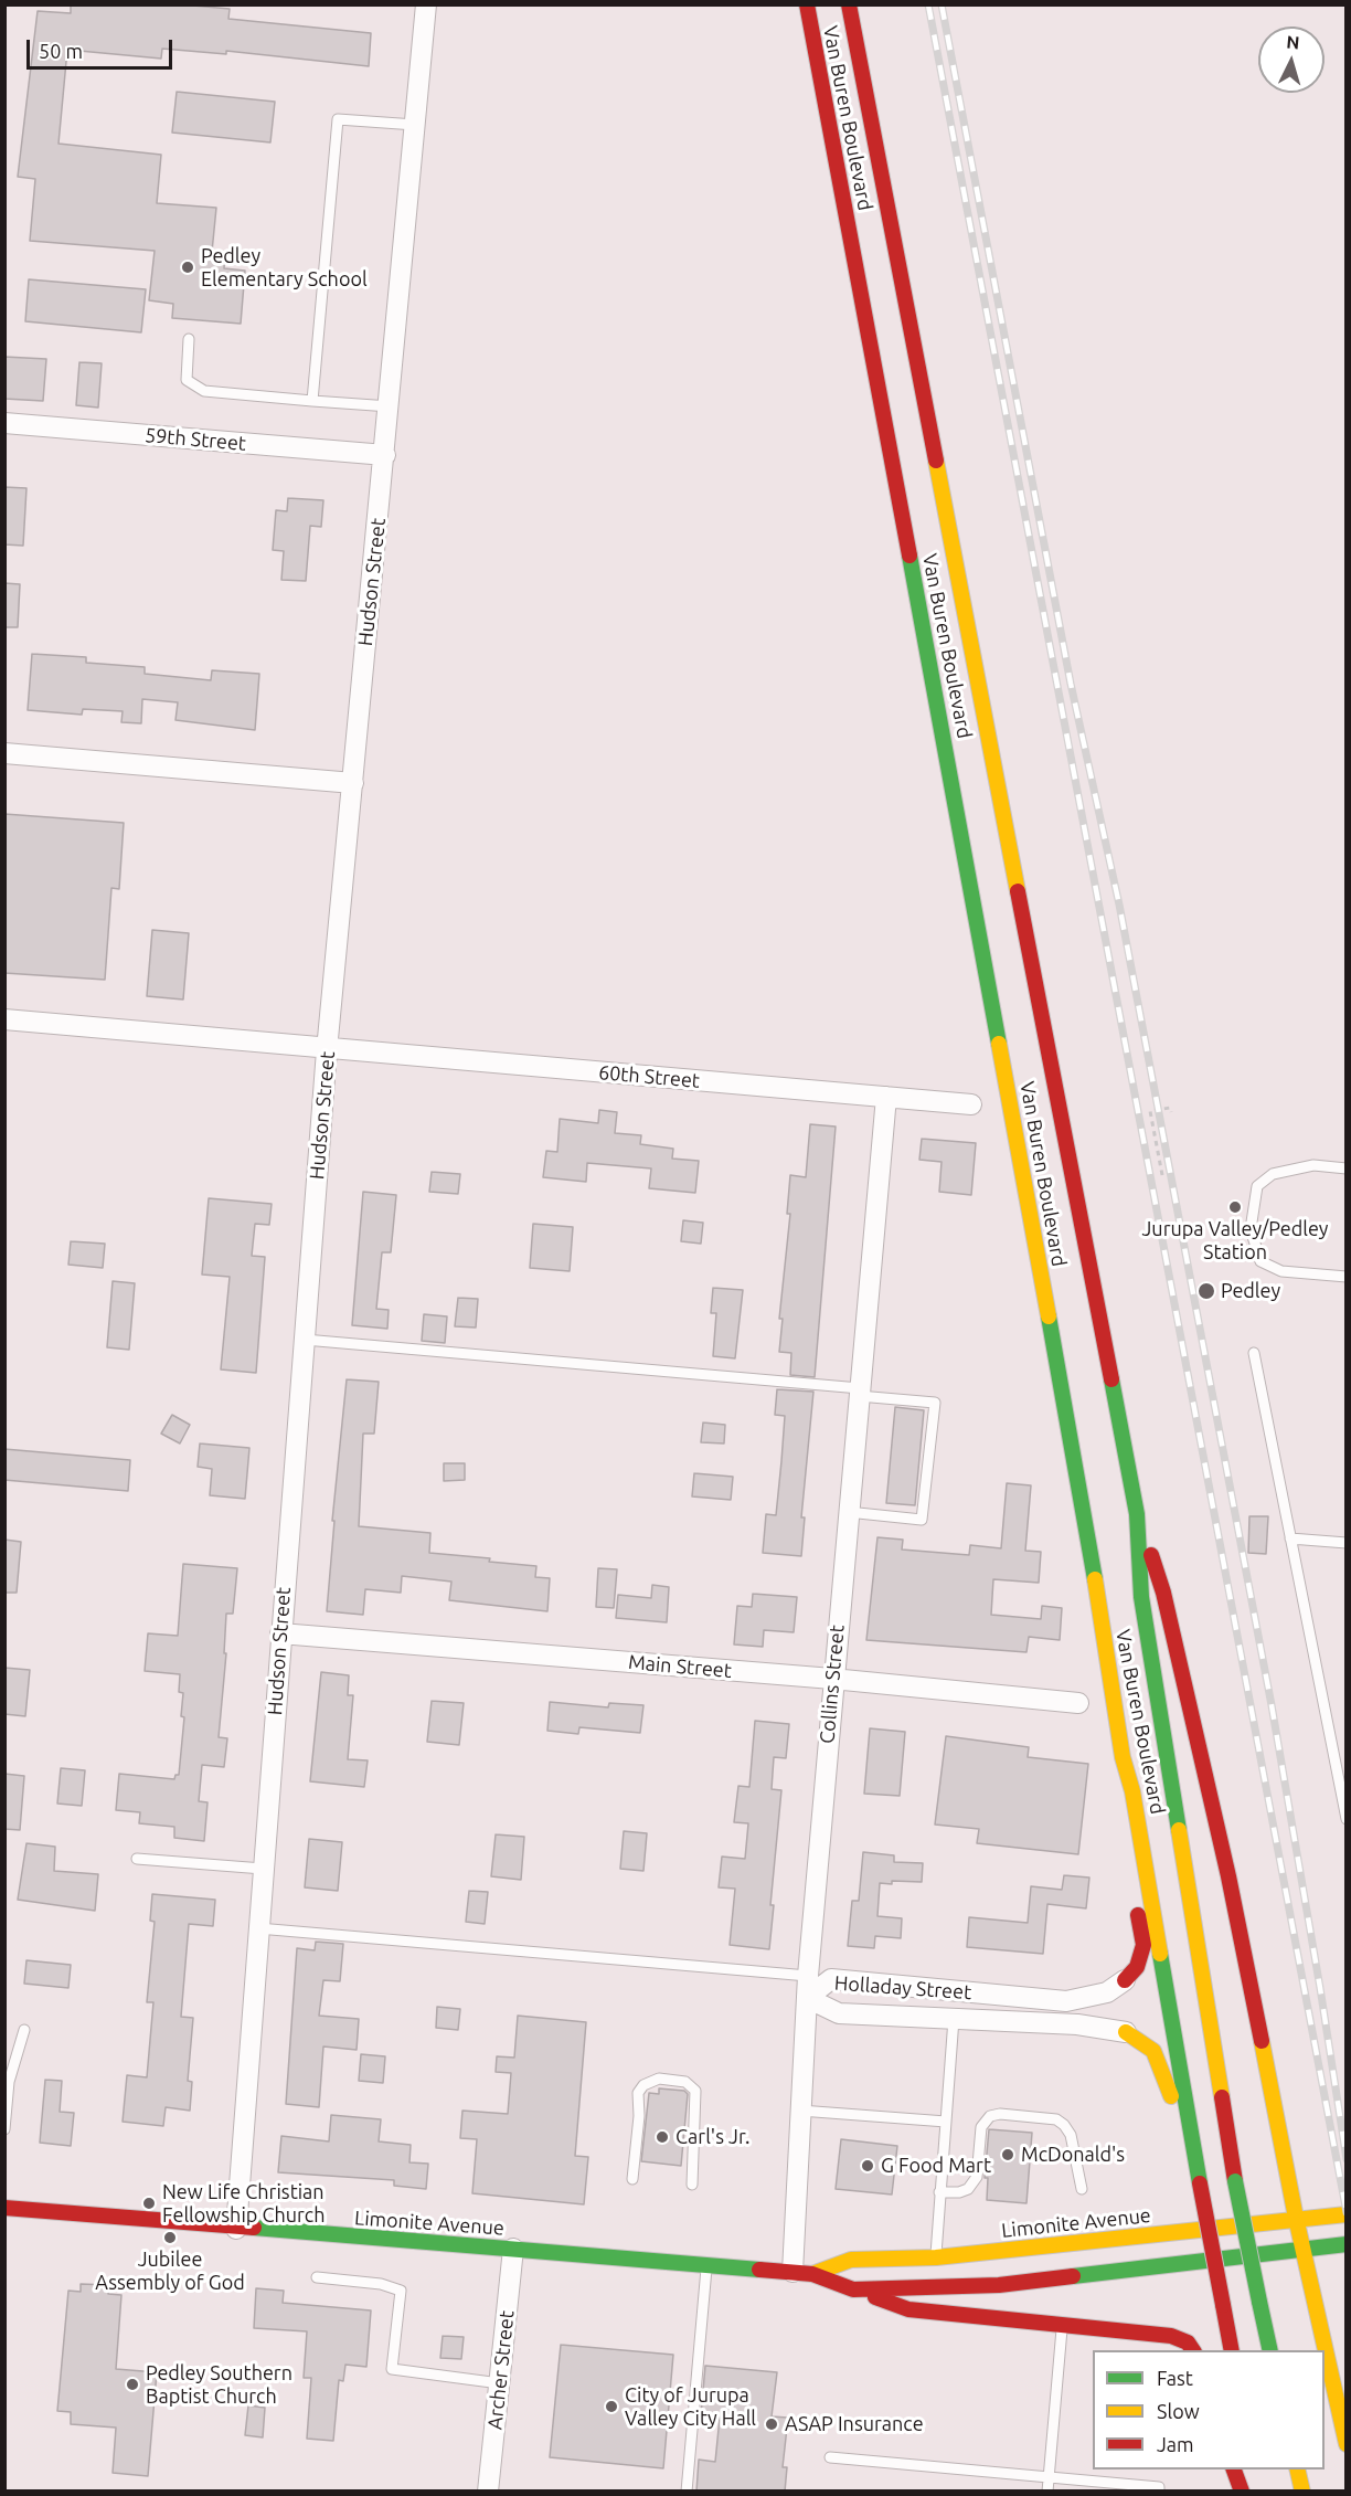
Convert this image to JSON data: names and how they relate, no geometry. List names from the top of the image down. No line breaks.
{"streets":{"main road":["Van Buren Boulevard","Limonite Avenue"],"street":["59th Street","Hudson Street","60th Street","Main Street","Collins Street","Holladay Street","Archer Street"]},"crossings":[["59th Street","Hudson Street"],["Hudson Street","60th Street"],["Hudson Street","Main Street"],["Hudson Street","Limonite Avenue"],["60th Street","Collins Street"],["Main Street","Collins Street"],["Collins Street","Holladay Street"],["Collins Street","Limonite Avenue"],["Limonite Avenue","Archer Street"]],"places":["Pedley Elementary School","Jurupa Valley/Pedley Station","Pedley","Carl's Jr.","McDonald's","G Food Mart","New Life Christian Fellowship Church","Jubilee Assembly of God","Pedley Southern Baptist Church","City of Jurupa Valley City Hall","ASAP Insurance"],"legend":["Fast","Slow","Jam"],"scale_bar":"50 m","north":"top"}
